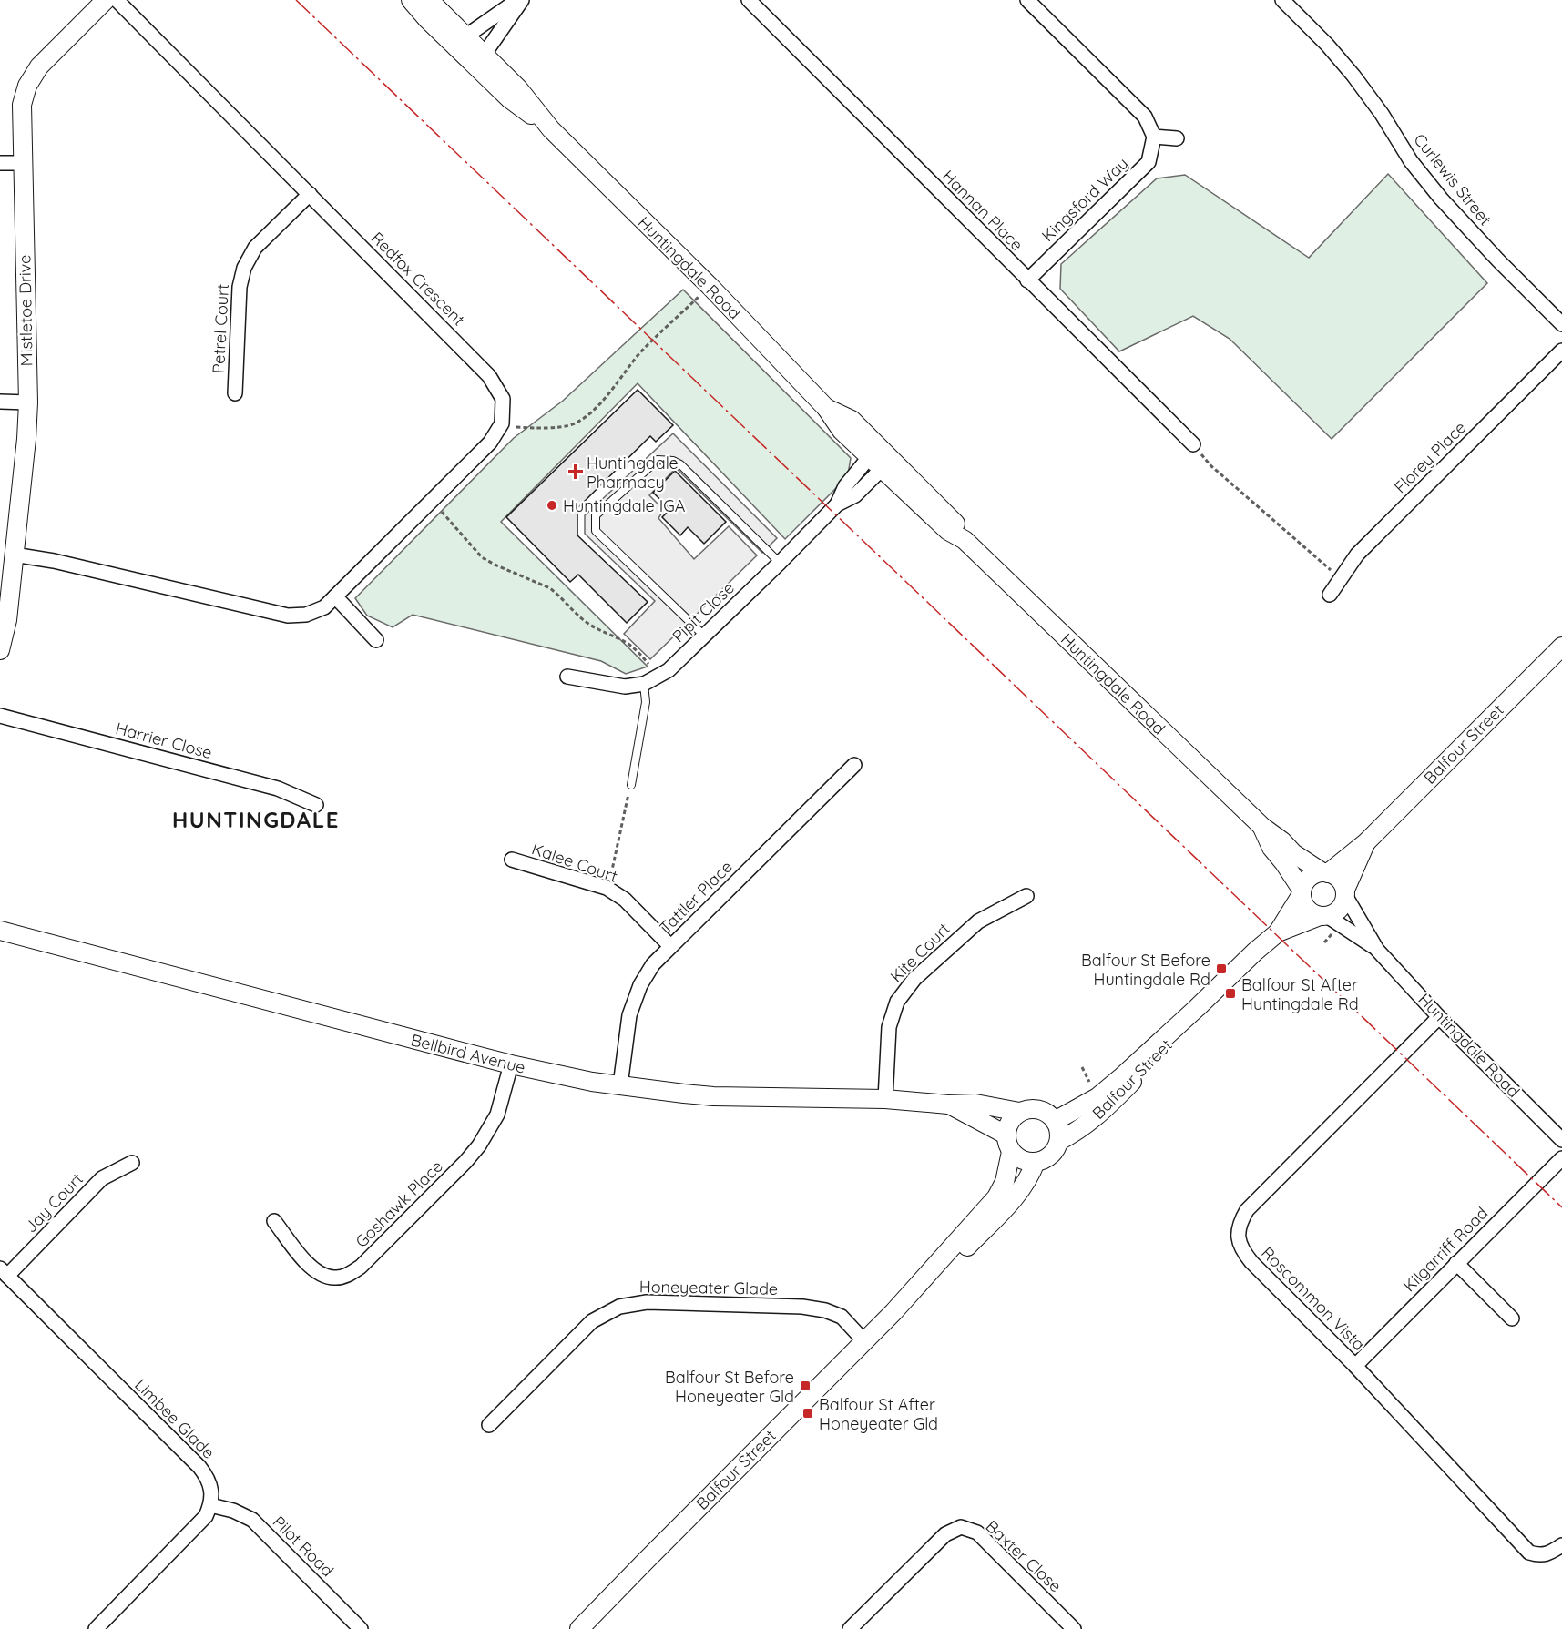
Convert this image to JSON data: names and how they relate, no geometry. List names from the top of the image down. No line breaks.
{"streets":{"street":["Curlewis Street","Kingsford Way","Hannan Place","Huntingdale Road","Redfox Crescent","Mistletoe Drive","Petrel Court","Florey Place","Pipit Close","Harrier Close","Balfour Street","Kalee Court","Tattler Place","Kite Court","Bellbird Avenue","Jay Court","Goshawk Place","Kilgarriff Road","Honeyeater Glade","Roscommon Vista","Limbee Glade","Pilot Road","Baxter Close"]},"crossings":[["Kingsford Way","Hannan Place"],["Huntingdale Road","Pipit Close"],["Huntingdale Road","Balfour Street"],["Huntingdale Road","Roscommon Vista"],["Redfox Crescent","Petrel Court"],["Balfour Street","Bellbird Avenue"],["Balfour Street","Honeyeater Glade"],["Kalee Court","Tattler Place"],["Tattler Place","Bellbird Avenue"],["Kite Court","Bellbird Avenue"],["Bellbird Avenue","Goshawk Place"],["Jay Court","Limbee Glade"],["Kilgarriff Road","Roscommon Vista"],["Limbee Glade","Pilot Road"]],"districts":["HUNTINGDALE"],"places":{"health":["Huntingdale Pharmacy"],"other":["Huntingdale IGA"],"transit":["Balfour St Before Huntingdale Rd","Balfour St After Huntingdale Rd","Balfour St Before Honeyeater Gld","Balfour St After Honeyeater Gld"]}}
